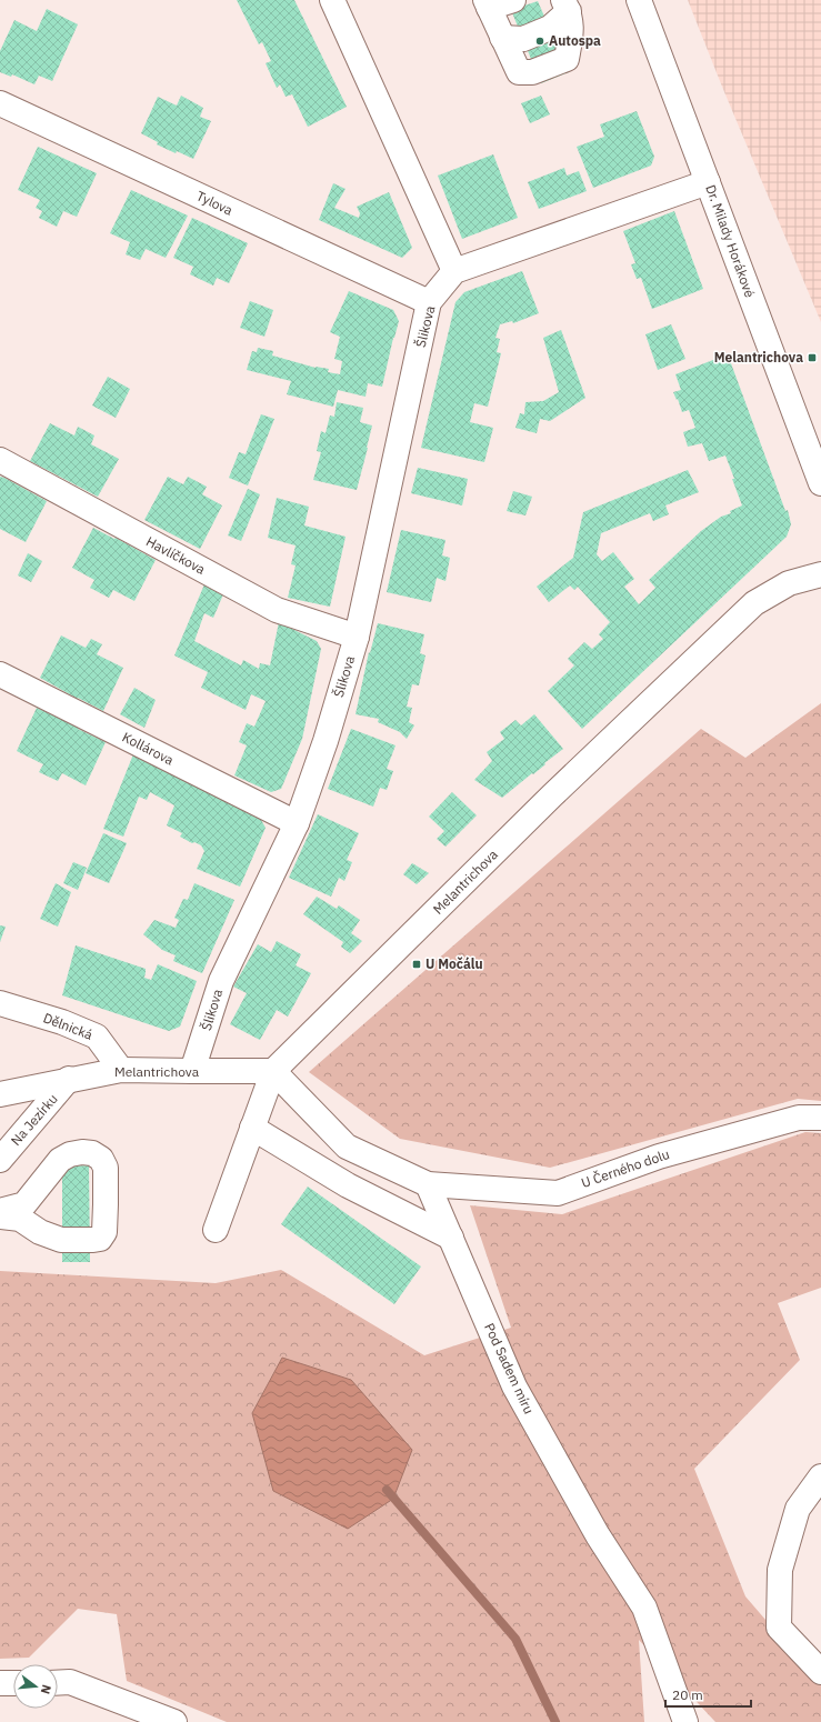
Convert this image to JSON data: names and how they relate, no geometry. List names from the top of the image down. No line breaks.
{"streets":{"street":["Tylova","Dr. Milady Horákové","Šlikova","Havlíčkova","Kollárova","Melantrichova","Dělnická","Na Jezírku","U Černého dolu","Pod Sadem míru"]},"crossings":[["Tylova","Šlikova"],["Šlikova","Havlíčkova"],["Šlikova","Kollárova"],["Šlikova","Melantrichova"],["Melantrichova","Dělnická"],["Melantrichova","Na Jezírku"],["U Černého dolu","Pod Sadem míru"]],"places":{"other":["Autospa"],"transit":["Melantrichova","U Močálu"]},"scale_bar":"20 m","north":"right"}
